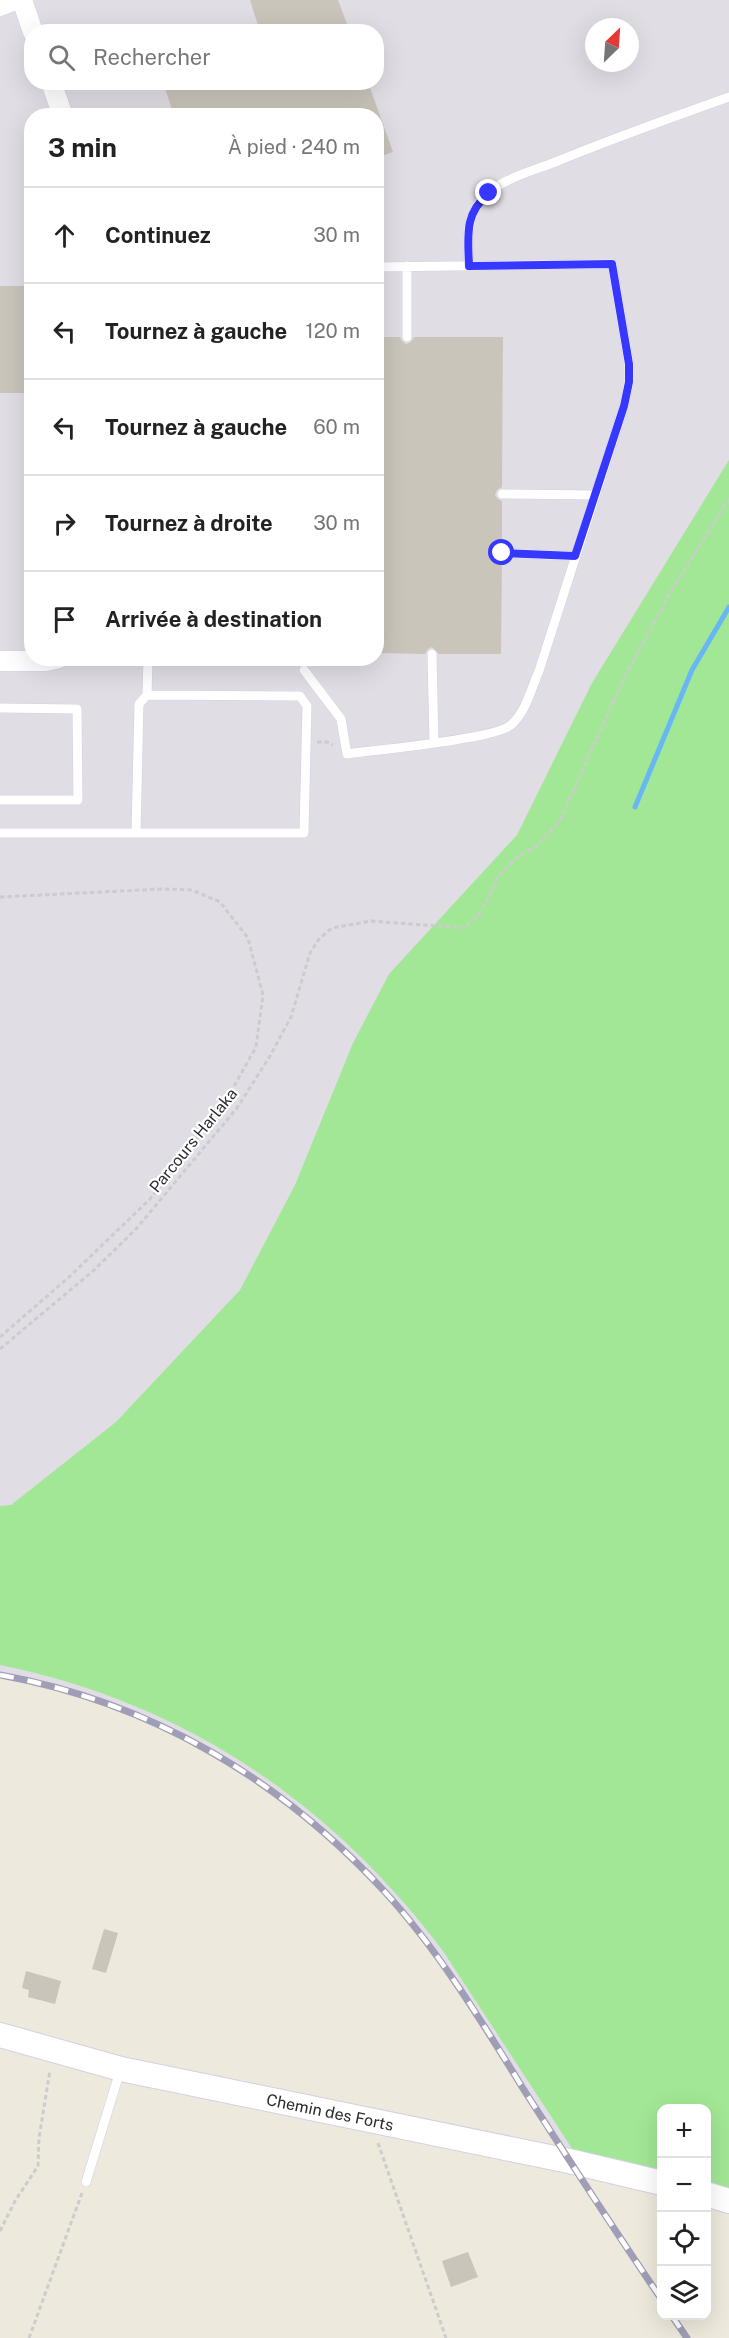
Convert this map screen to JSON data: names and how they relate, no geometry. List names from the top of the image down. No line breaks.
{"streets":{"street":["Chemin des Forts"],"path":["Parcours Harlaka"]},"north":"top right","page":{"search":"Rechercher","heading":["3 min","À pied · 240 m"],"list":[["Continuez","30 m"],["Tournez à gauche","120 m"],["Tournez à gauche","60 m"],["Tournez à droite","30 m"],"Arrivée à destination"],"map_buttons":["+","−"]}}
